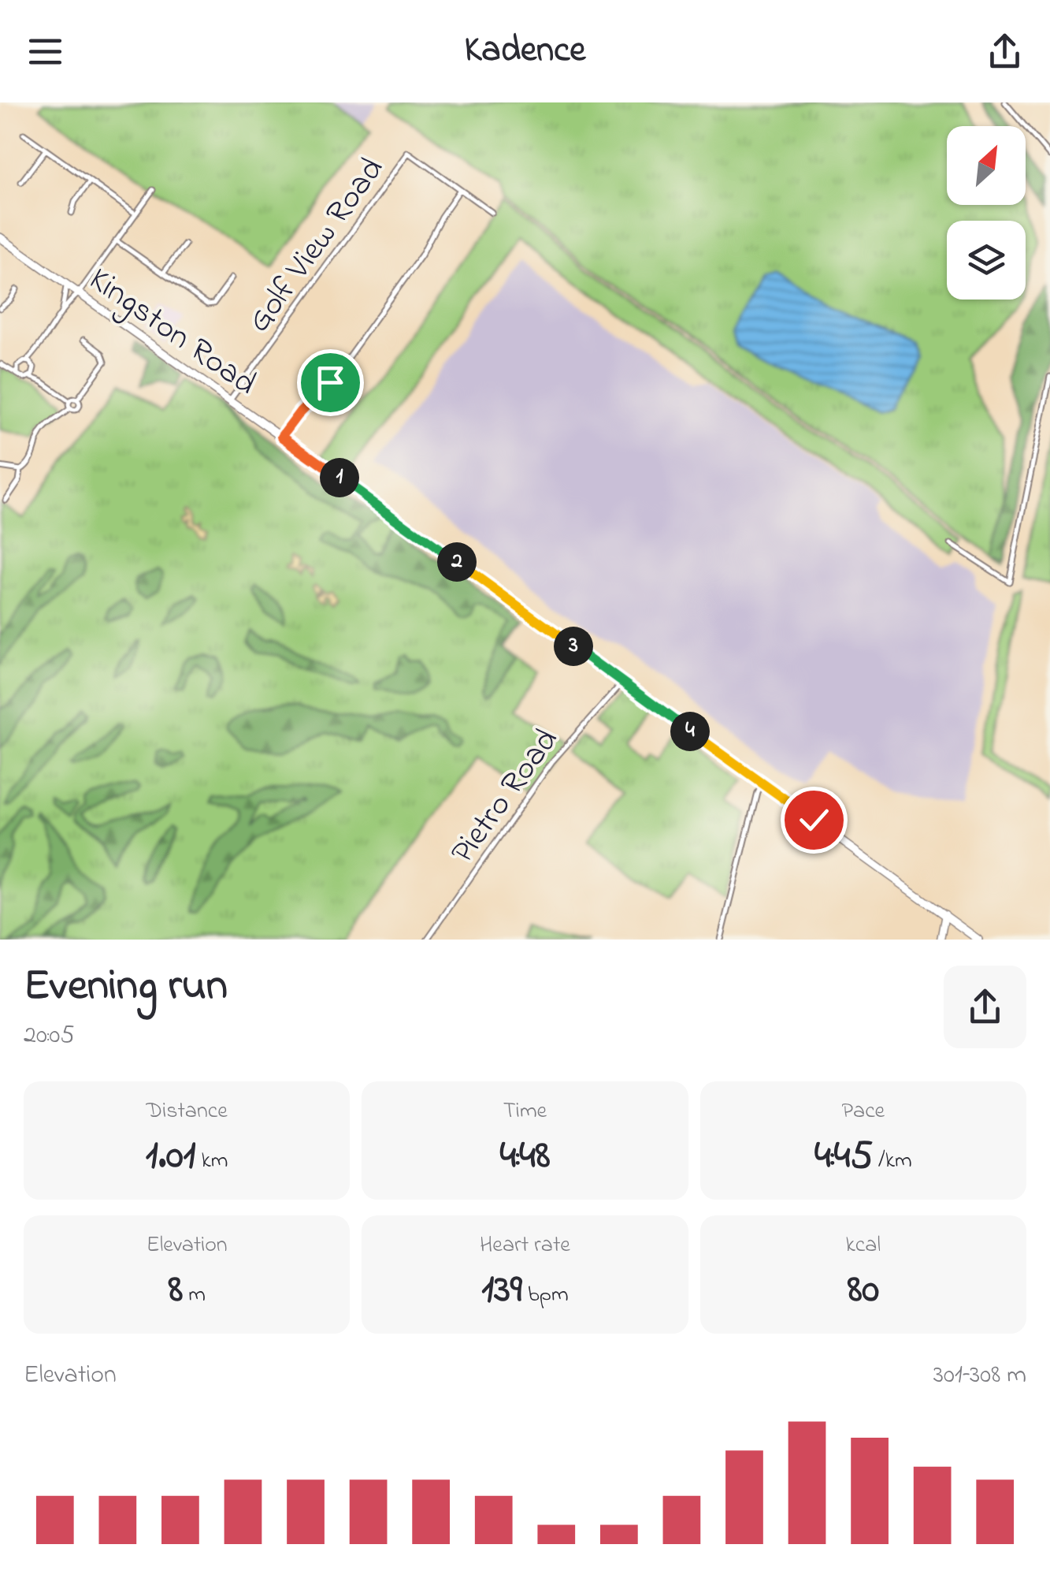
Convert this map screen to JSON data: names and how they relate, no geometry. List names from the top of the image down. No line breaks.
{"streets":{"main road":["Kingston Road"],"street":["Golf View Road","Pietro Road"]},"crossings":[["Golf View Road","Kingston Road"],["Kingston Road","Pietro Road"]],"north":"top right","page":{"header":"Kadence","pins":["1","2","3","4"],"heading":["Evening run","20:05"],"stats":[["Distance","1.01 km"],["Time","4:48"],["Pace","4:45 /km"],["Elevation","8 m"],["Heart rate","139 bpm"],["kcal","80"]],"chart":["Elevation","301–308 m"]}}
